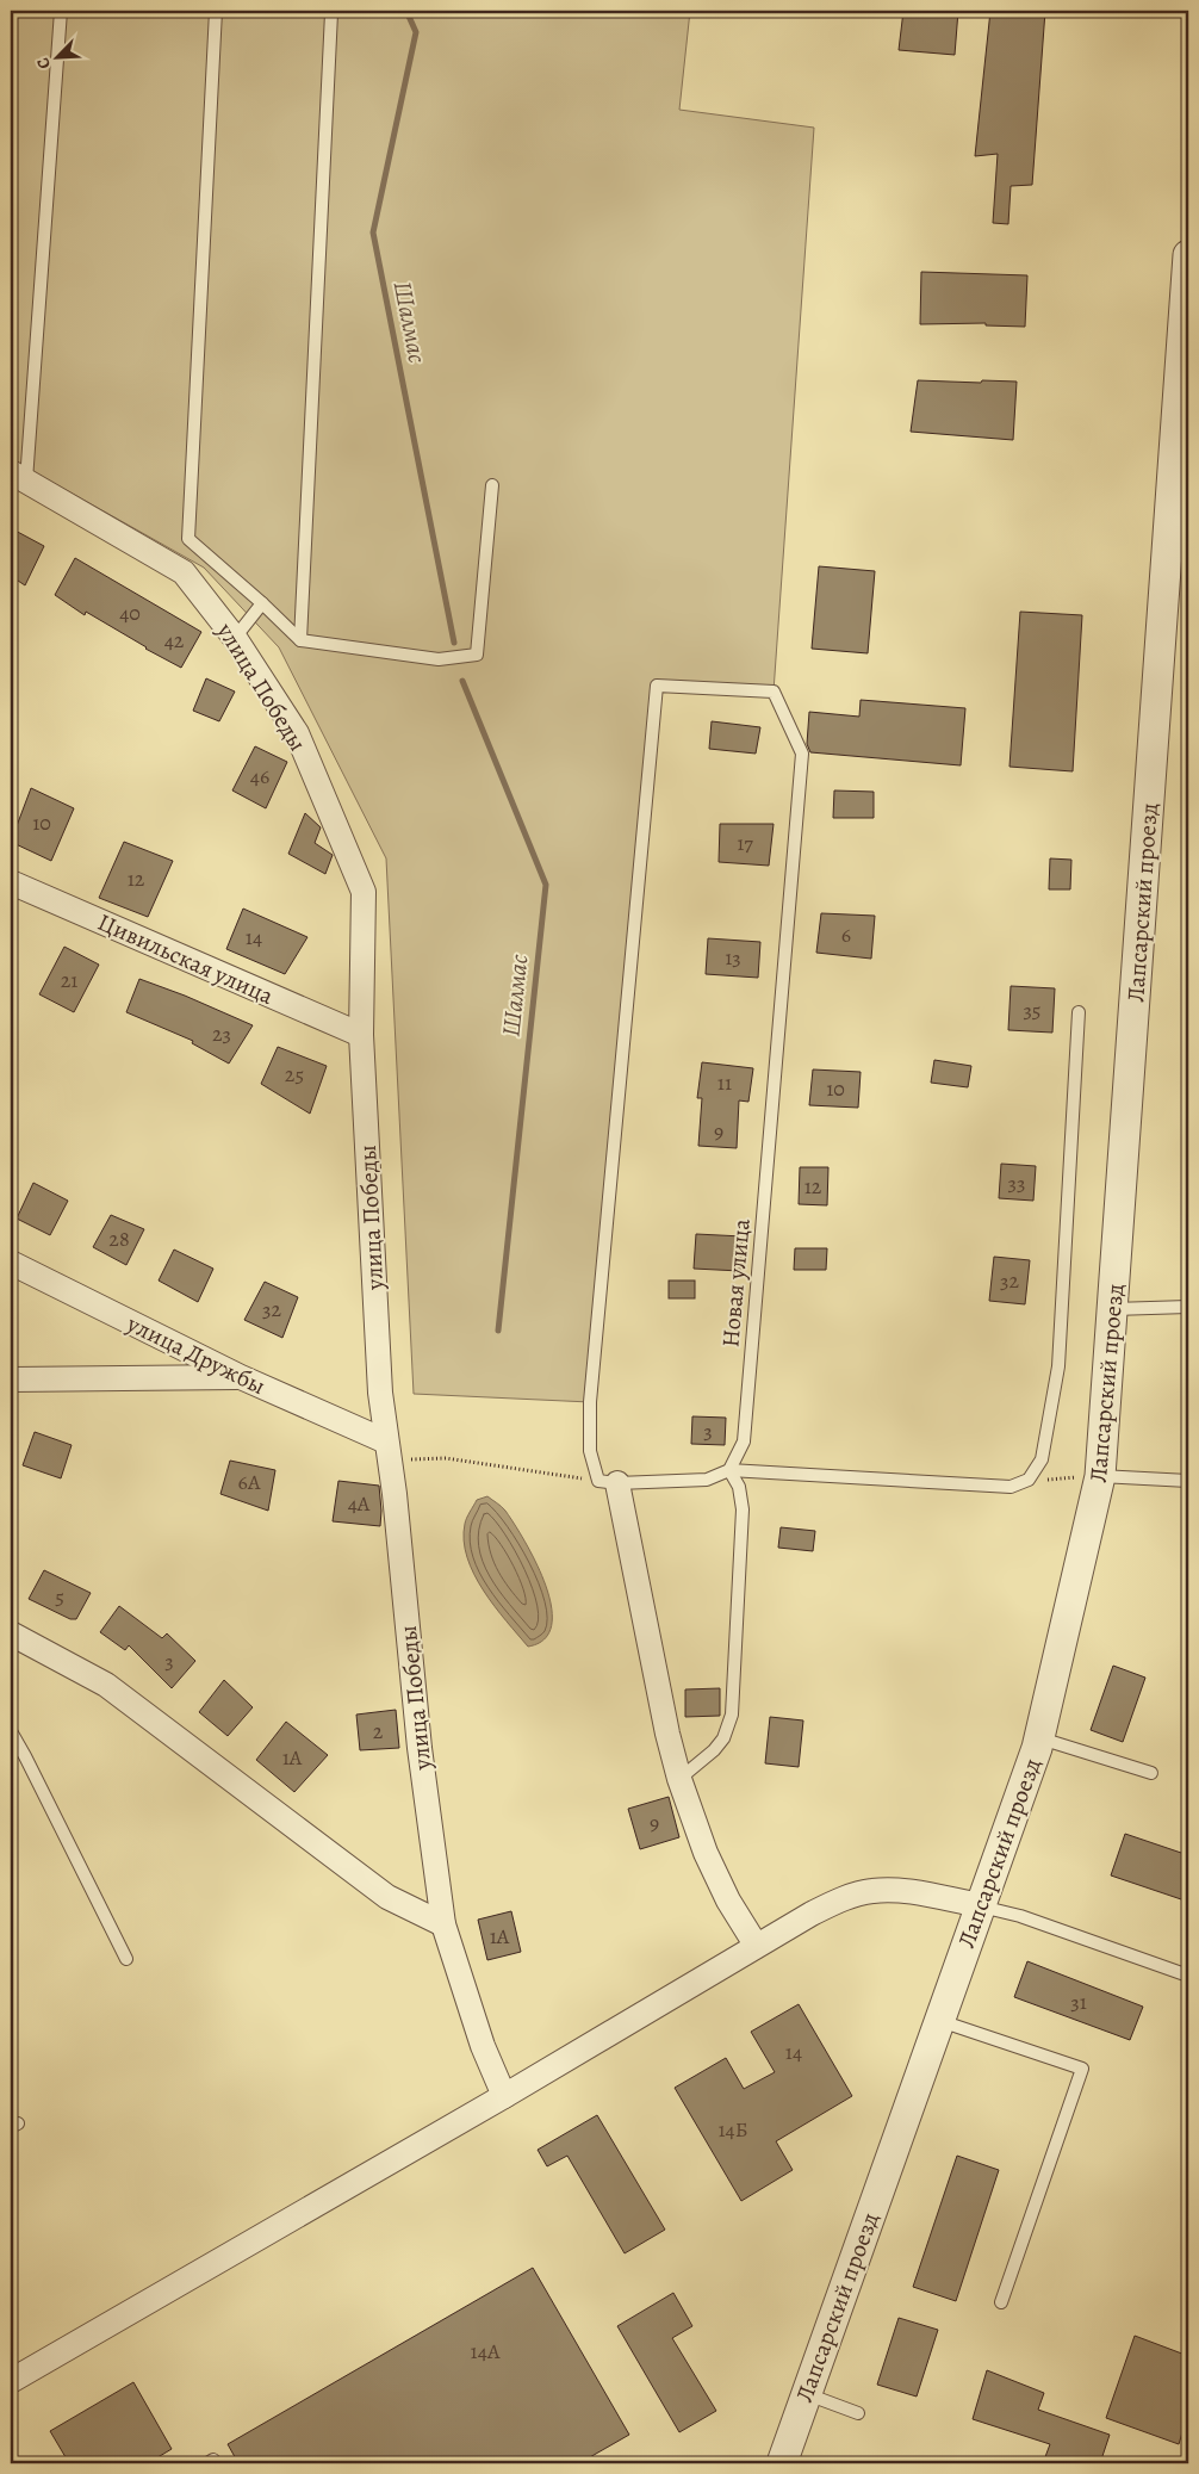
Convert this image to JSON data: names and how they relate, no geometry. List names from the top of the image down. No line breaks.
{"streets":{"street":["улица Победы","Лапсарский проезд","Цивильская улица","улица Дружбы"],"lane":["Новая улица"]},"crossings":[["улица Победы","Цивильская улица"],["улица Победы","улица Дружбы"]],"water":["Шалмас"],"house_numbers":["40","42","46","10","17","12","6","14","13","21","35","23","25","11","10","9","33","12","28","32","32","3","6А","4А","5","3","2","1А","9","1А","31","14","14Б","14А"],"north":"bottom left"}
